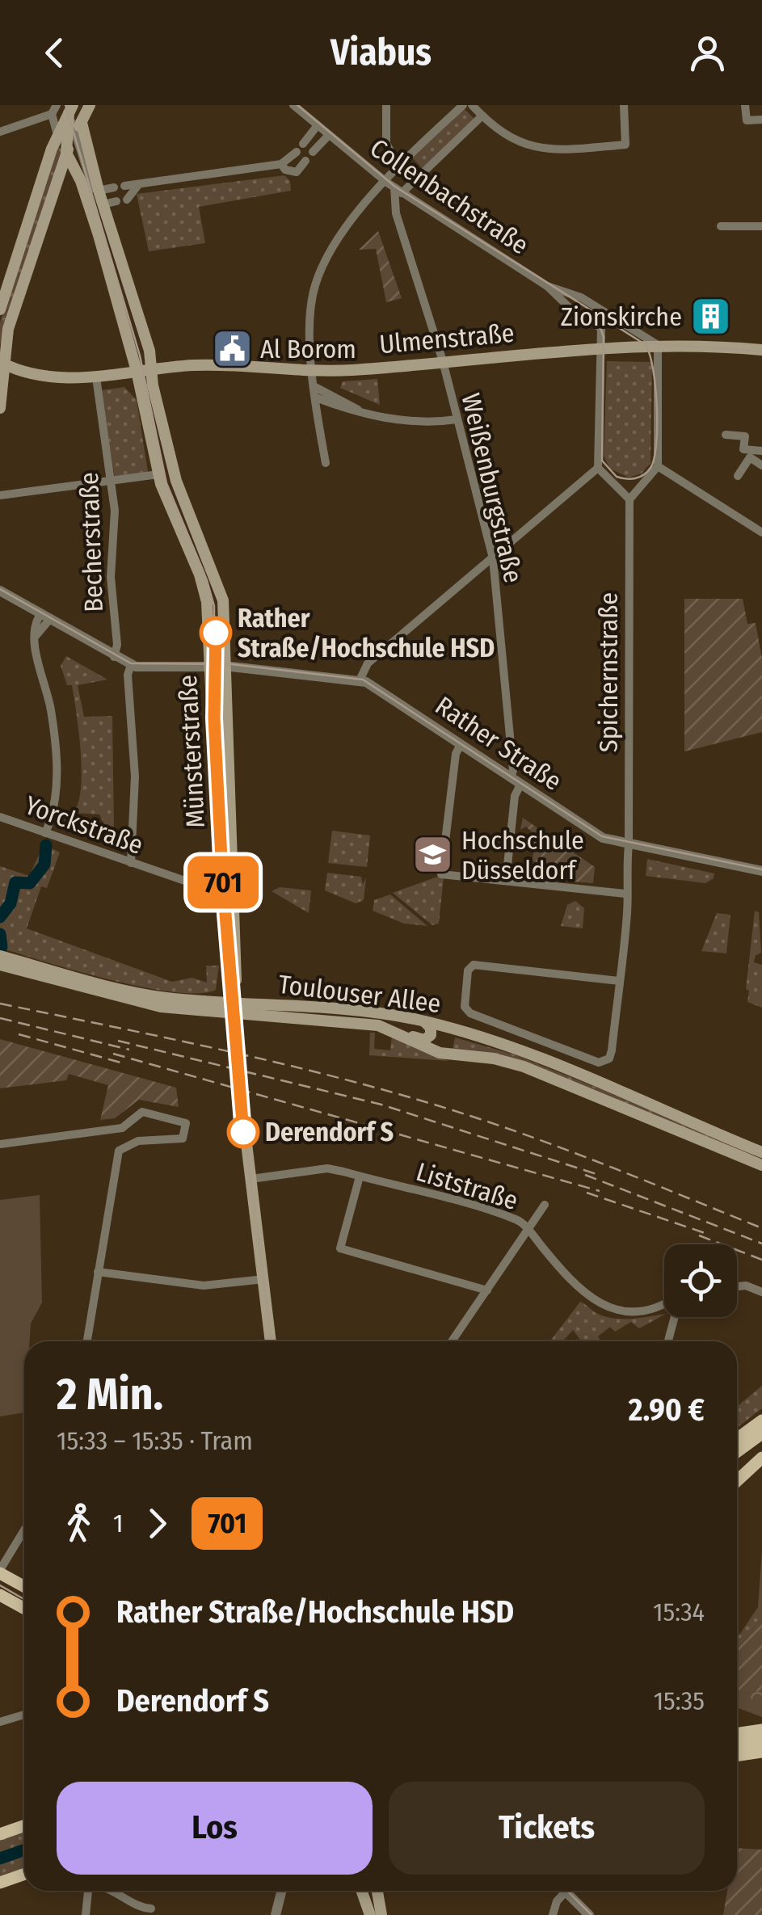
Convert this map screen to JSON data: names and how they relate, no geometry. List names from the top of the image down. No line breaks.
{"streets":{"main road":["Ulmenstraße","Münsterstraße","Toulouser Allee"],"street":["Collenbachstraße","Weißenburgstraße","Becherstraße","Spichernstraße","Rather Straße","Yorckstraße","Liststraße"]},"crossings":[["Collenbachstraße","Ulmenstraße"],["Collenbachstraße","Weißenburgstraße"],["Ulmenstraße","Weißenburgstraße"],["Ulmenstraße","Becherstraße"],["Ulmenstraße","Münsterstraße"],["Weißenburgstraße","Rather Straße"],["Spichernstraße","Rather Straße"],["Rather Straße","Münsterstraße"],["Münsterstraße","Yorckstraße"],["Münsterstraße","Toulouser Allee"],["Münsterstraße","Liststraße"]],"places":{"building":["Zionskirche"],"public building":["Al Borom"],"other":["Rather Straße/Hochschule HSD","Derendorf S"],"school or university":["Hochschule Düsseldorf"]},"lines":["tram line 701"],"page":{"header":"Viabus","on_map":"701","heading":["2 Min.","15:33 – 15:35 · Tram","2.90 €"],"legs":["1","701"],"list":[{"name":"Rather Straße/Hochschule HSD","value":"15:34"},{"name":"Derendorf S","value":"15:35"}],"buttons":["Los","Tickets"]}}
